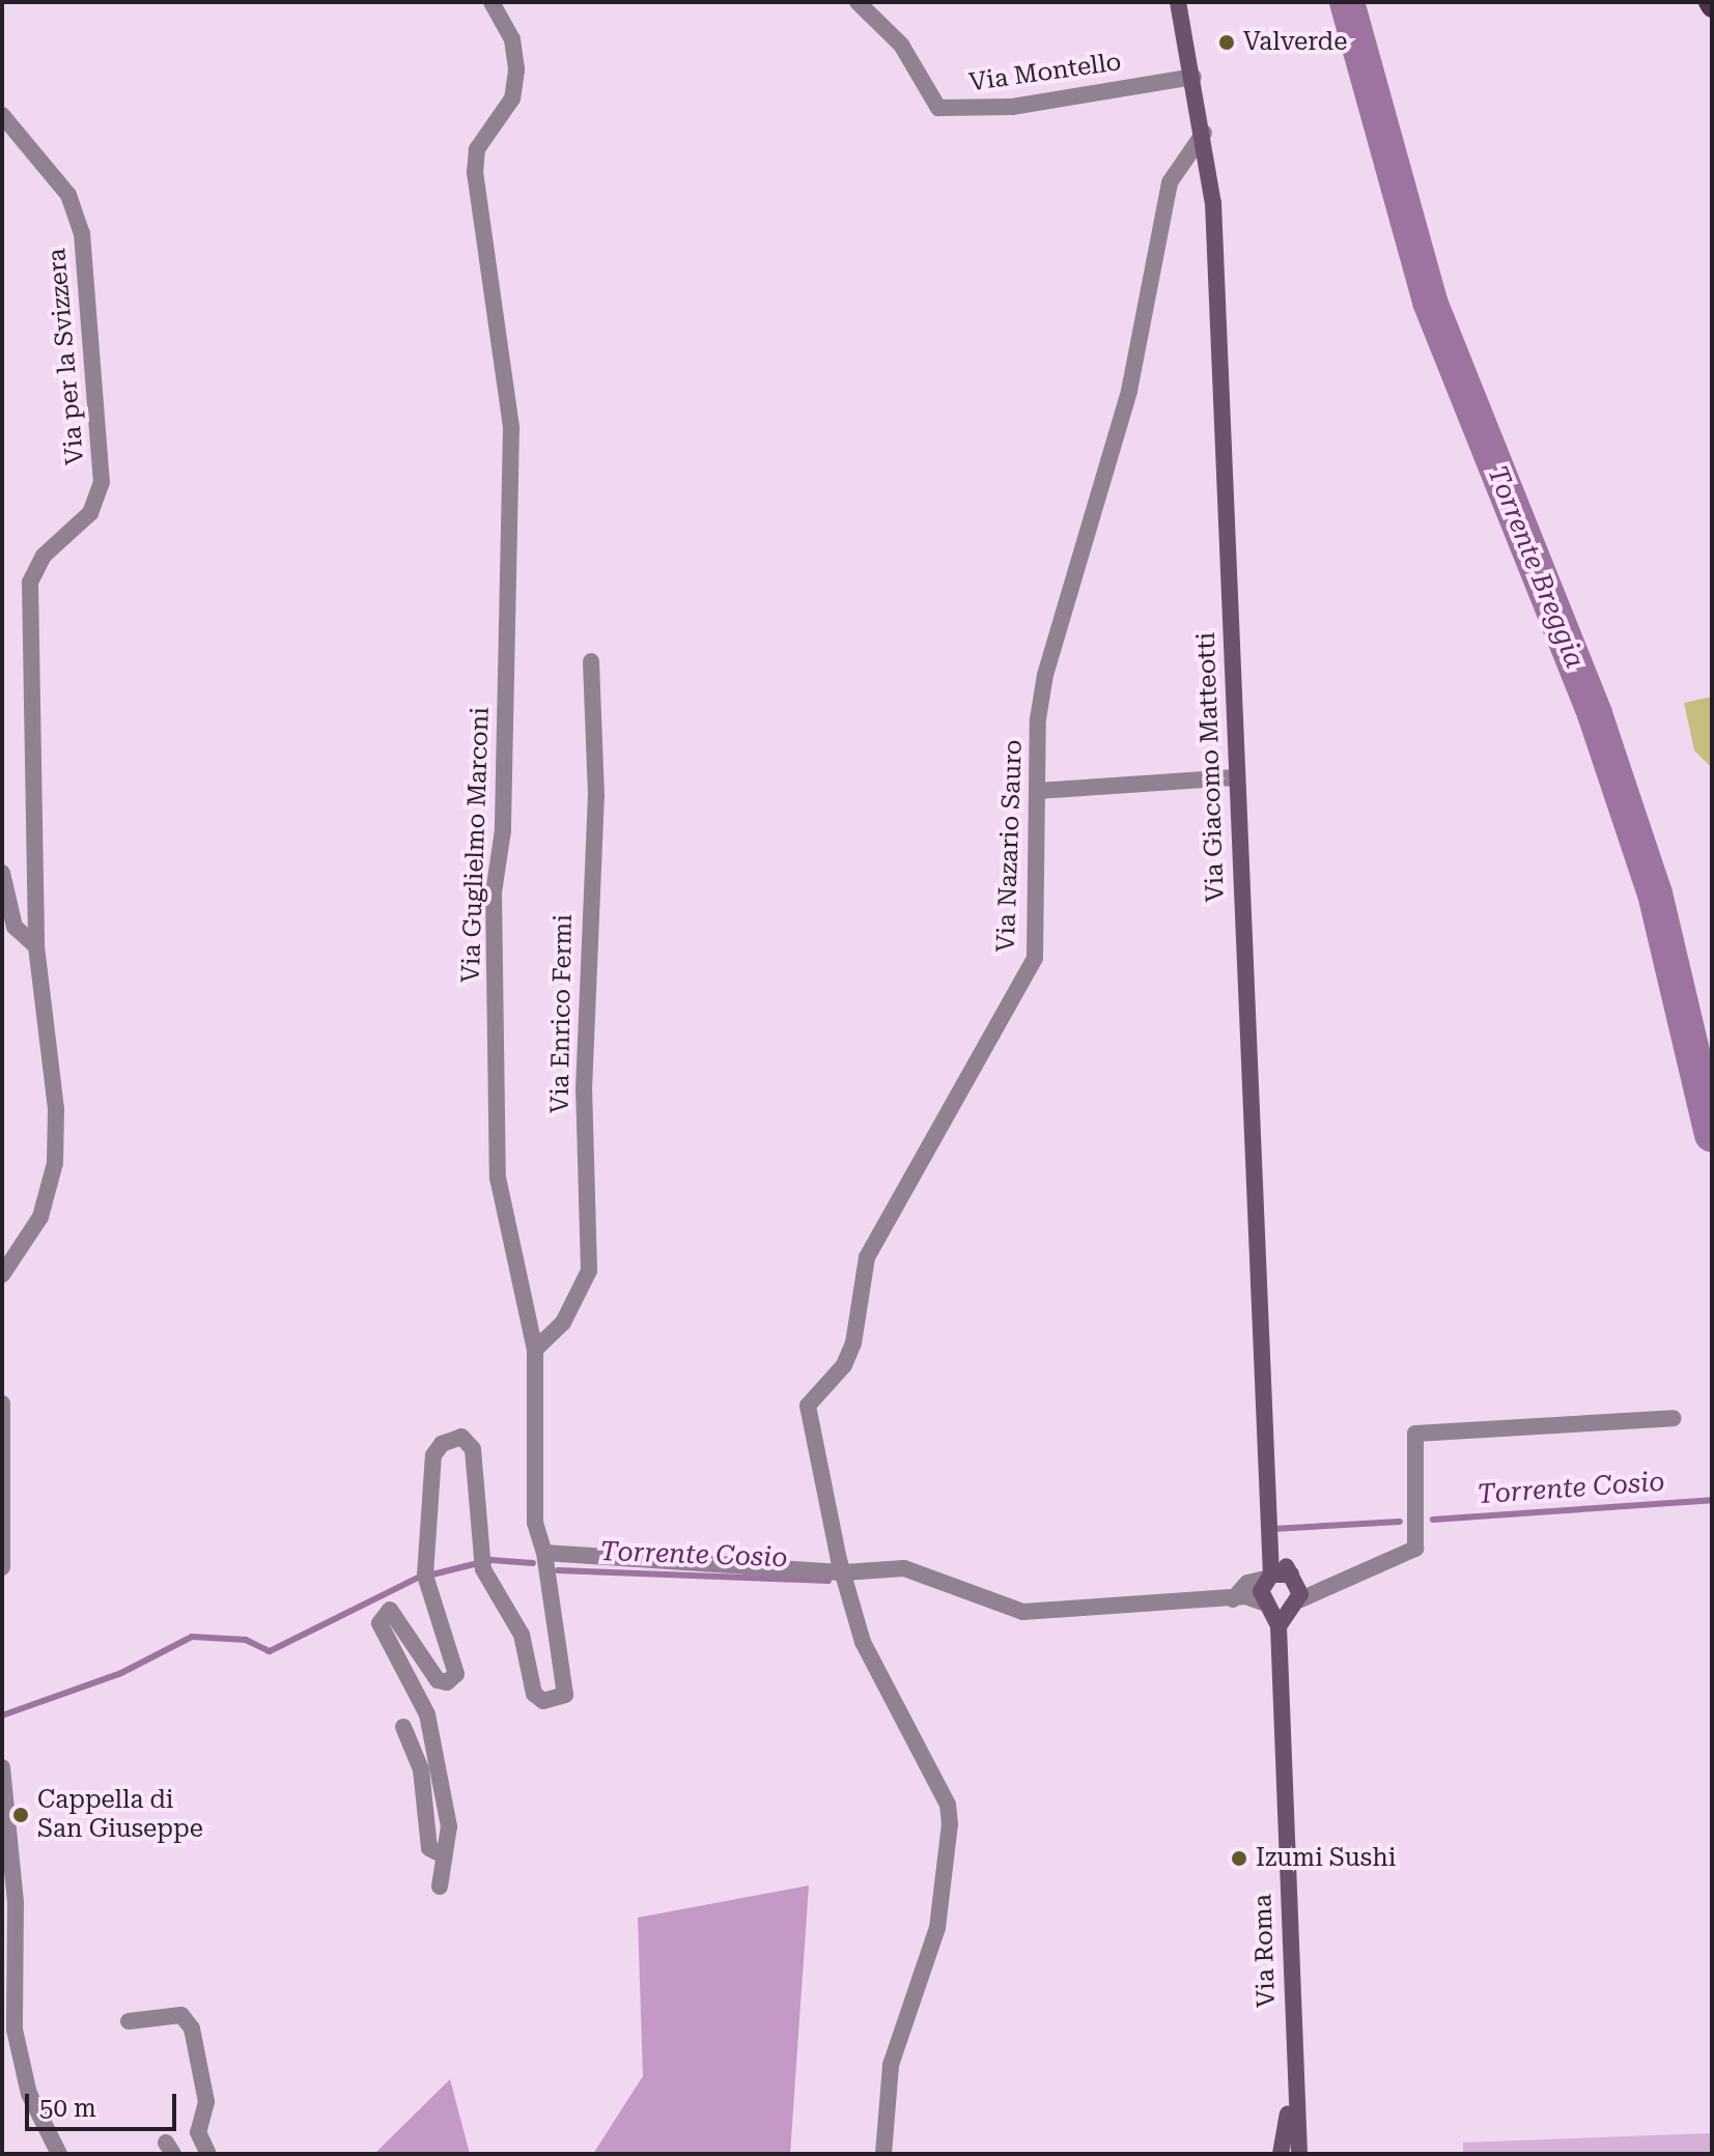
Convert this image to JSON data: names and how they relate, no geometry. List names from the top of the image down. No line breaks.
{"streets":{"street":["Via Montello","Via per la Svizzera","Via Giacomo Matteotti","Via Guglielmo Marconi","Via Nazario Sauro","Via Enrico Fermi","Via Roma"]},"crossings":[["Via Montello","Via Giacomo Matteotti"],["Via Giacomo Matteotti","Via Nazario Sauro"],["Via Guglielmo Marconi","Via Enrico Fermi"]],"water":["Torrente Breggia","Torrente Cosio"],"places":["Valverde","Cappella di San Giuseppe","Izumi Sushi"],"scale_bar":"50 m"}
